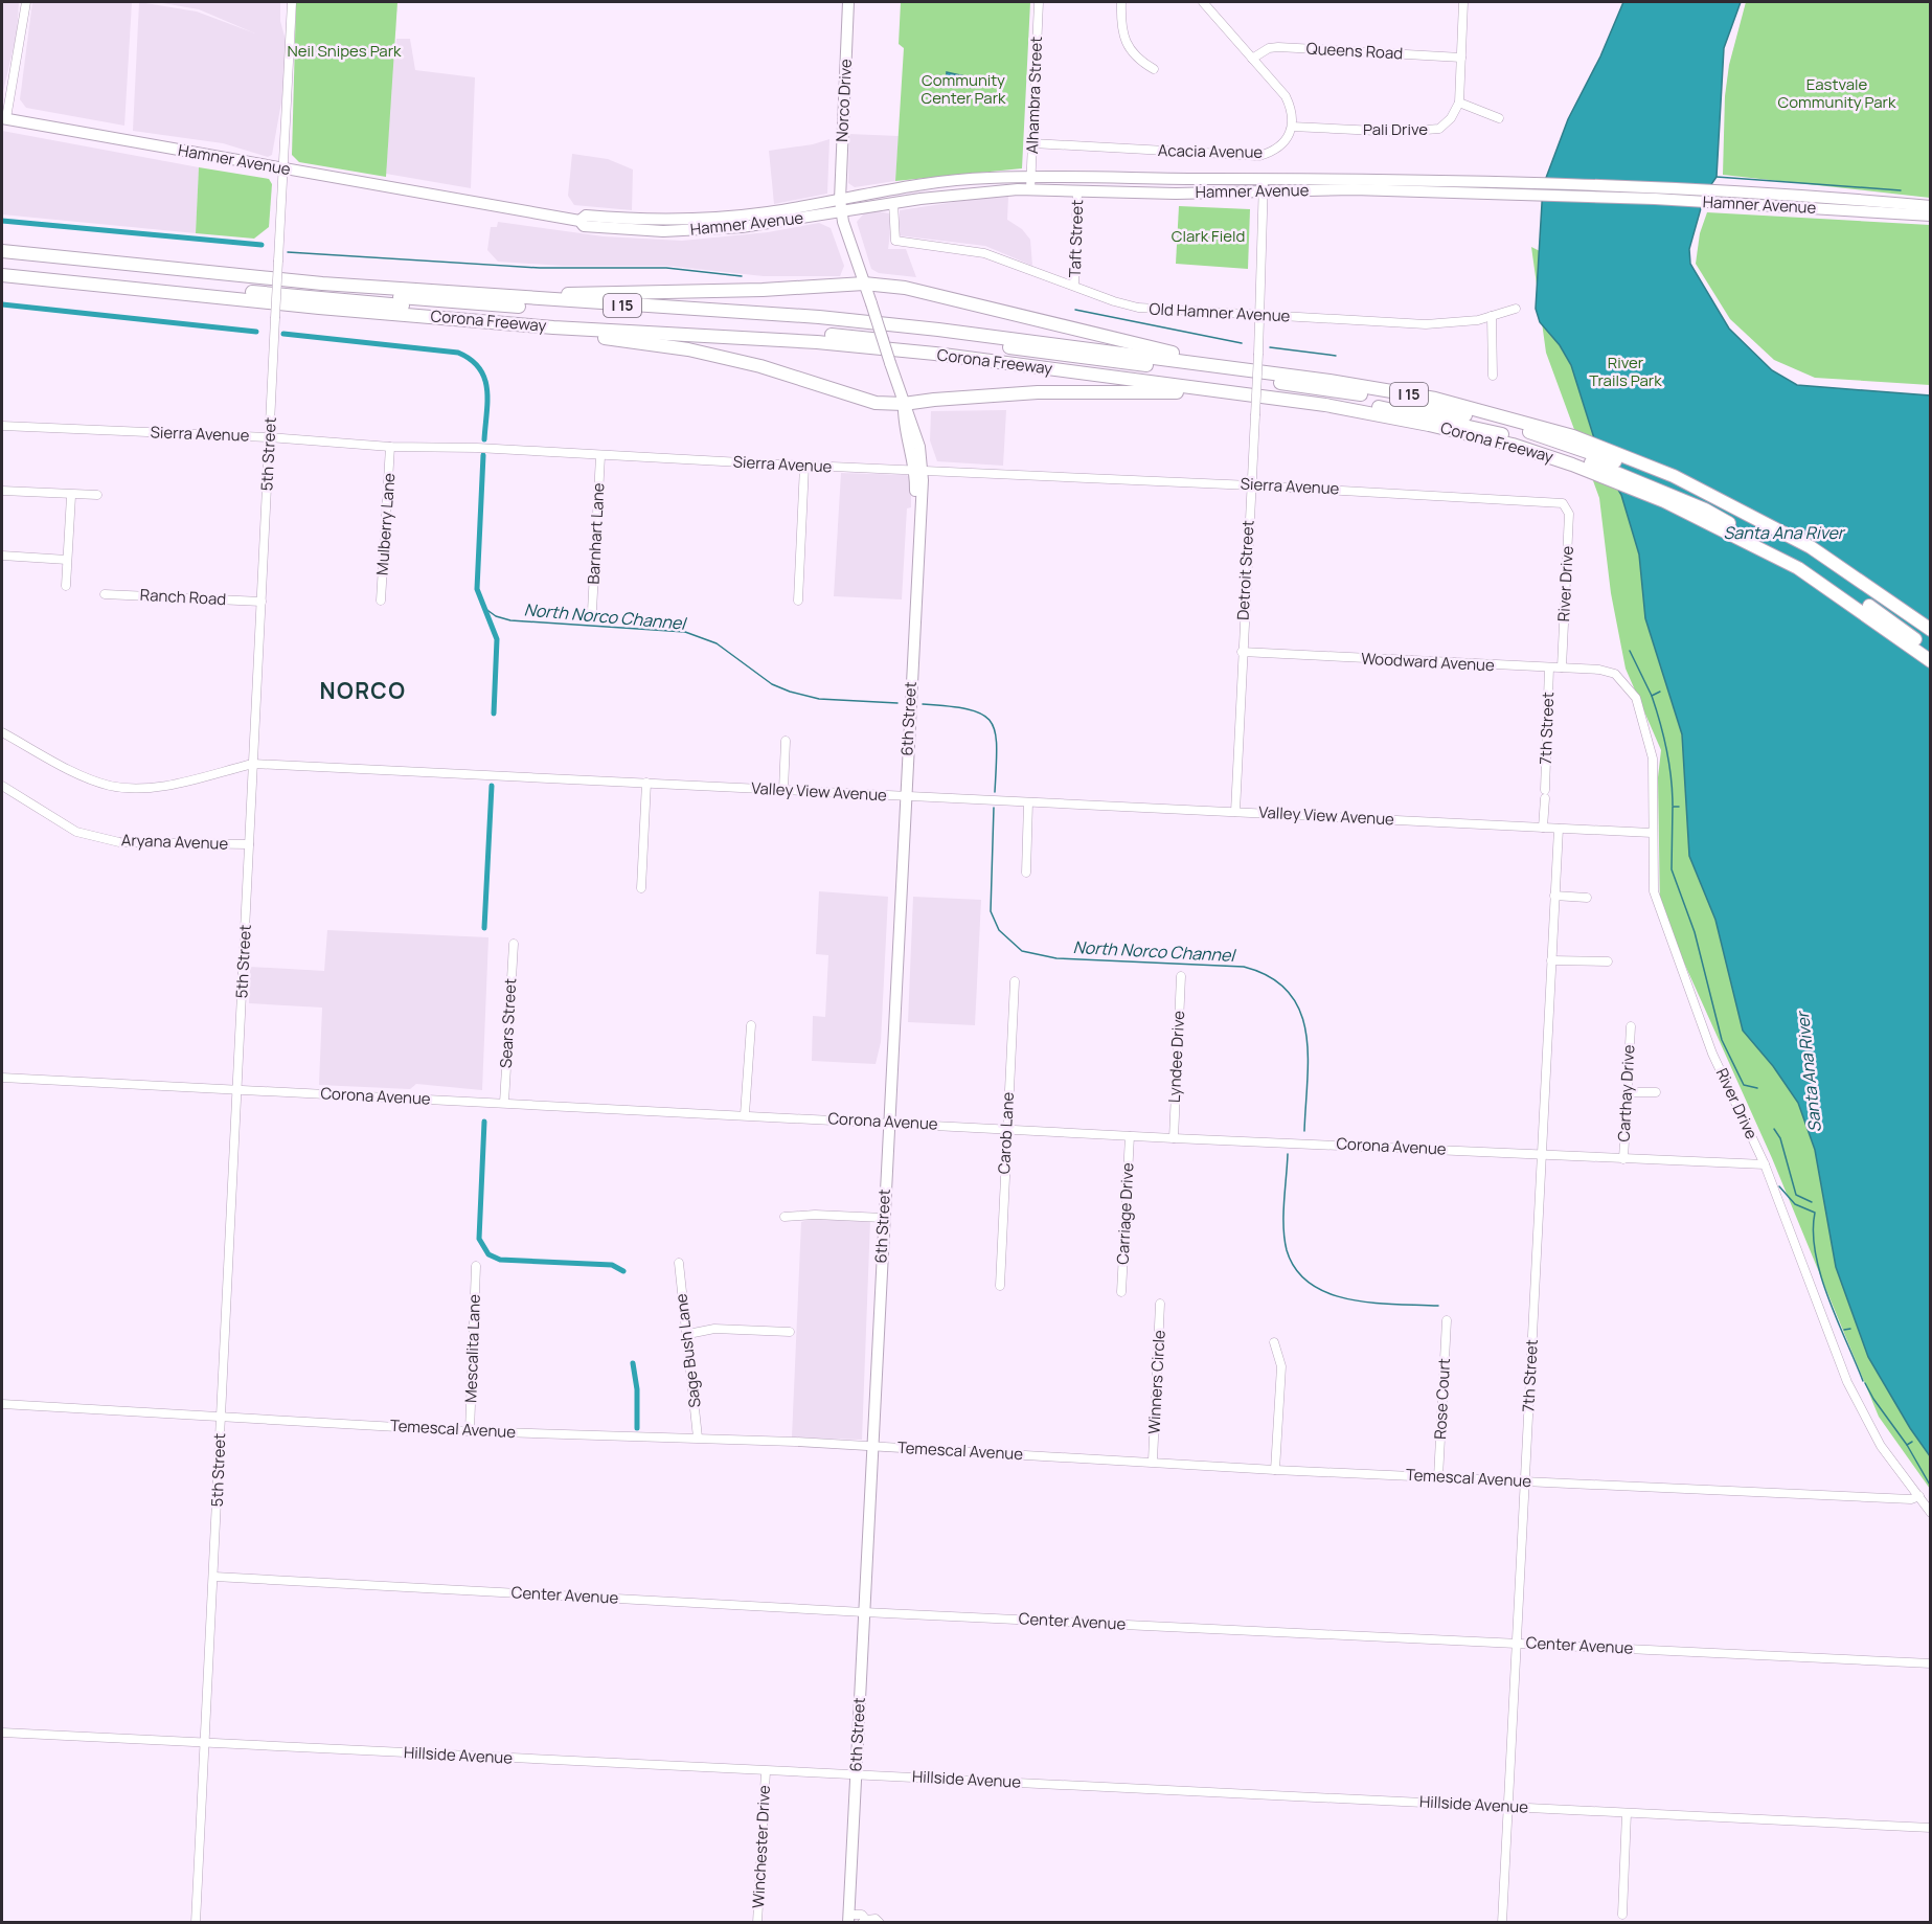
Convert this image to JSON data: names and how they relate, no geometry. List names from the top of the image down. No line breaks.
{"streets":{"highway":["I 15","Corona Freeway"],"main road":["Norco Drive","Hamner Avenue","6th Street"],"street":["Queens Road","Alhambra Street","Pali Drive","Acacia Avenue","Taft Street","Old Hamner Avenue","Sierra Avenue","5th Street","Mulberry Lane","Barnhart Lane","Detroit Street","River Drive","Ranch Road","Woodward Avenue","7th Street","Valley View Avenue","Aryana Avenue","Sears Street","Lyndee Drive","Carthay Drive","Corona Avenue","Carob Lane","Carriage Drive","Mescalita Lane","Sage Bush Lane","Winners Circle","Rose Court","Temescal Avenue","Center Avenue","Hillside Avenue","Winchester Drive"]},"crossings":[["Alhambra Street","Acacia Avenue"],["Alhambra Street","Hamner Avenue"],["Norco Drive","Hamner Avenue"],["Norco Drive","6th Street"],["Pali Drive","Acacia Avenue"],["Hamner Avenue","Taft Street"],["Hamner Avenue","Old Hamner Avenue"],["Hamner Avenue","5th Street"],["Hamner Avenue","Detroit Street"],["Hamner Avenue","6th Street"],["Taft Street","Old Hamner Avenue"],["Old Hamner Avenue","Detroit Street"],["Sierra Avenue","5th Street"],["Sierra Avenue","Mulberry Lane"],["Sierra Avenue","Barnhart Lane"],["Sierra Avenue","Detroit Street"],["Sierra Avenue","River Drive"],["Sierra Avenue","6th Street"],["5th Street","Ranch Road"],["5th Street","Valley View Avenue"],["5th Street","Aryana Avenue"],["5th Street","Corona Avenue"],["5th Street","Temescal Avenue"],["5th Street","Center Avenue"],["5th Street","Hillside Avenue"],["Detroit Street","Woodward Avenue"],["Detroit Street","Valley View Avenue"],["River Drive","Woodward Avenue"],["River Drive","Valley View Avenue"],["River Drive","Corona Avenue"],["River Drive","Temescal Avenue"],["Woodward Avenue","7th Street"],["6th Street","Valley View Avenue"],["6th Street","Corona Avenue"],["6th Street","Temescal Avenue"],["6th Street","Center Avenue"],["6th Street","Hillside Avenue"],["7th Street","Valley View Avenue"],["7th Street","Corona Avenue"],["7th Street","Temescal Avenue"],["7th Street","Center Avenue"],["7th Street","Hillside Avenue"],["Sears Street","Corona Avenue"],["Lyndee Drive","Corona Avenue"],["Carthay Drive","Corona Avenue"],["Corona Avenue","Carob Lane"],["Corona Avenue","Carriage Drive"],["Mescalita Lane","Temescal Avenue"],["Sage Bush Lane","Temescal Avenue"],["Winners Circle","Temescal Avenue"],["Rose Court","Temescal Avenue"],["Hillside Avenue","Winchester Drive"]],"districts":["NORCO"],"water":["Santa Ana River","North Norco Channel"],"parks":["Neil Snipes Park","Community Center Park","Eastvale Community Park","Clark Field","River Trails Park"]}
